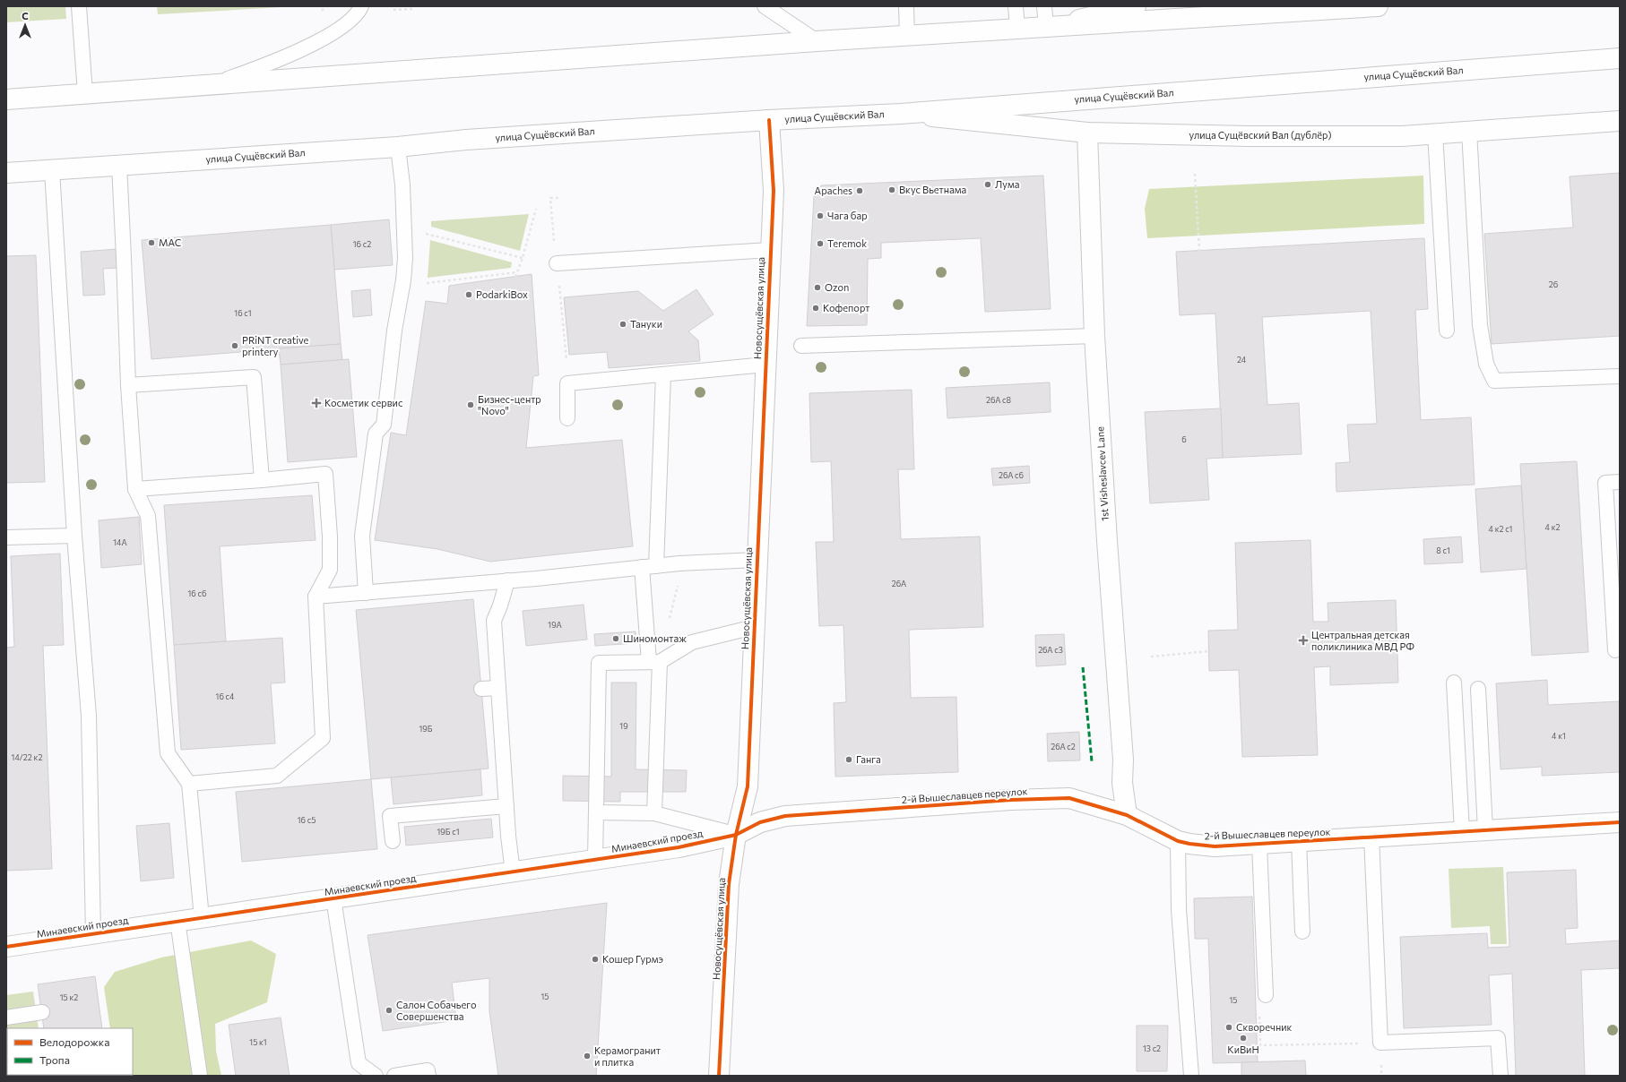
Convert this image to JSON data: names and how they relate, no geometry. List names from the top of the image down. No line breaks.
{"streets":{"main road":["улица Сущёвский Вал","улица Сущёвский Вал (дублёр)","Новосущёвская улица","1st Visheslavcev Lane","2-й Вышеславцев переулок","Минаевский проезд"]},"crossings":[["улица Сущёвский Вал","улица Сущёвский Вал (дублёр)"],["улица Сущёвский Вал","Новосущёвская улица"],["улица Сущёвский Вал (дублёр)","1st Visheslavcev Lane"],["Новосущёвская улица","2-й Вышеславцев переулок"],["Новосущёвская улица","Минаевский проезд"],["1st Visheslavcev Lane","2-й Вышеславцев переулок"],["2-й Вышеславцев переулок","Минаевский проезд"]],"places":{"other":["Лума","Вкус Вьетнама","Apaches","Чага бар","MAC","Teremok","Ozon","PodarkiBox","Кофепорт","Тануки","PRiNT creative printery","Бизнес-центр \"Novo\"","Шиномонтаж","Ганга","Кошер Гурмэ","Салон Собачьего Совершенства","Скворечник","КиВиН","Керамогранит и плитка"],"health":["Косметик сервис","Центральная детская поликлиника МВД РФ"]},"house_numbers":["16 с2","26","16 с1","24","26А с8","6","26А с6","4 к2","4 к2 с1","14А","8 с1","26А","16 с6","19А","26А с3","16 с4","19","19Б","4 к1","26А с2","14/22 к2","16 с5","19Б с1","15","15 к2","15","15 к1","13 с2"],"legend":["Велодорожка","Тропа"],"north":"top"}
